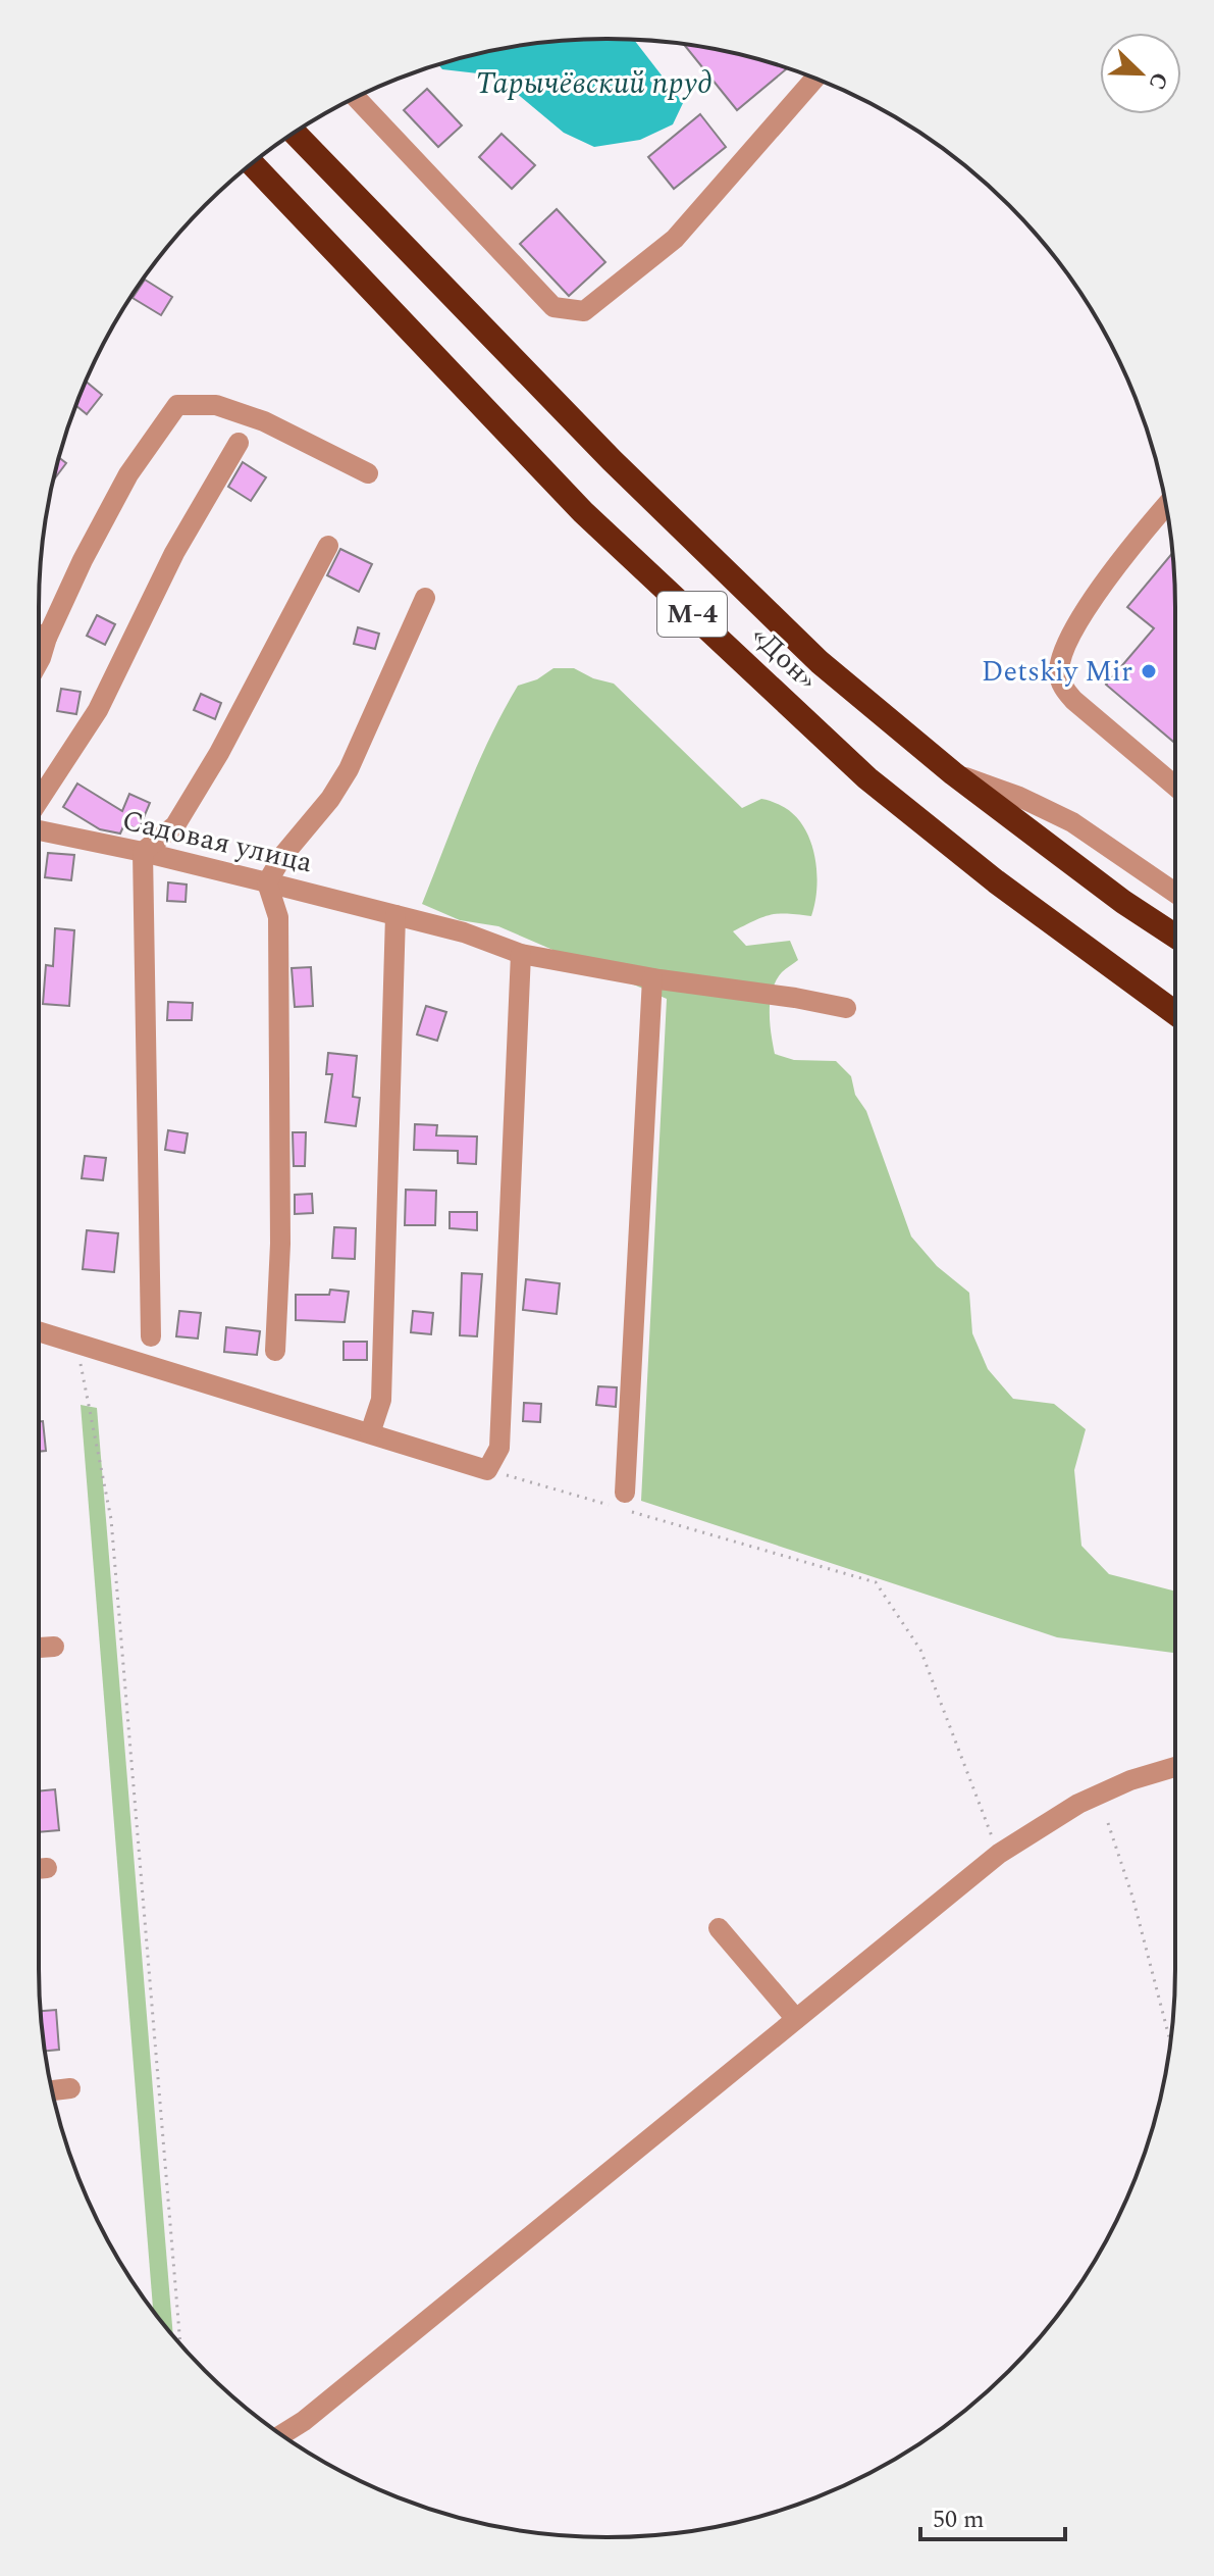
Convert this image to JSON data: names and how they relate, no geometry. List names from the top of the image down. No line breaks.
{"streets":{"highway":["М-4","«Дон»"],"street":["Садовая улица"]},"water":["Тарычёвский пруд"],"places":["Detskiy Mir"],"scale_bar":"50 m","north":"bottom right"}
